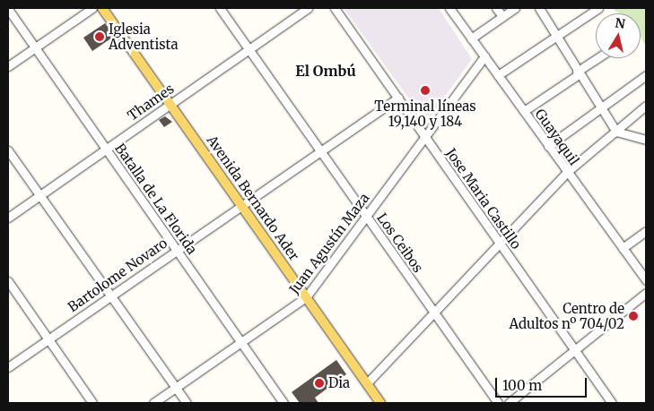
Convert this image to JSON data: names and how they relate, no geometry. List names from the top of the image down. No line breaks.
{"streets":{"main road":["Avenida Bernardo Ader"],"street":["Thames","Guayaquil","Batalla de La Florida","Jose Maria Castillo","Los Ceibos","Juan Agustín Maza","Bartolome Novaro"]},"crossings":[["Thames","Avenida Bernardo Ader"],["Thames","Batalla de La Florida"],["Thames","Los Ceibos"],["Guayaquil","Juan Agustín Maza"],["Avenida Bernardo Ader","Juan Agustín Maza"],["Avenida Bernardo Ader","Bartolome Novaro"],["Batalla de La Florida","Juan Agustín Maza"],["Batalla de La Florida","Bartolome Novaro"],["Jose Maria Castillo","Juan Agustín Maza"],["Jose Maria Castillo","Bartolome Novaro"],["Los Ceibos","Juan Agustín Maza"],["Los Ceibos","Bartolome Novaro"]],"districts":["El Ombú"],"places":["Iglesia Adventista","Terminal líneas 19,140 y 184","Centro de Adultos nº 704/02","Dia"],"scale_bar":"100 m","north":"top"}
